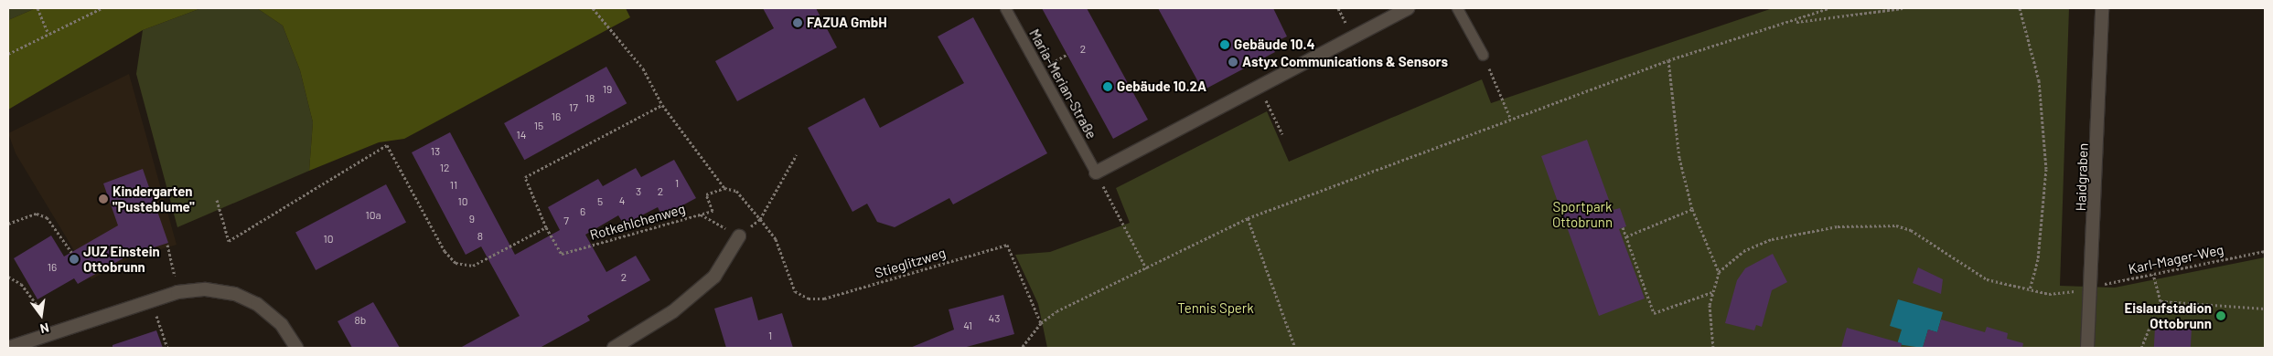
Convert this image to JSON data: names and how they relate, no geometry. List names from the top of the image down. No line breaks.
{"streets":{"street":["Haidgraben"],"lane":["Maria-Merian-Straße"],"path":["Rotkehlchenweg","Karl-Mager-Weg","Stieglitzweg"]},"crossings":[["Haidgraben","Karl-Mager-Weg"]],"parks":["Sportpark Ottobrunn","Tennis Sperk"],"places":["FAZUA GmbH","Gebäude 10.4","Astyx Communications & Sensors","Gebäude 10.2A","Kindergarten \"Pusteblume\"","JUZ Einstein Ottobrunn","Eislaufstadion Ottobrunn"],"house_numbers":["2","19","18","17","16","15","14","13","12","1","11","3","2","4","10","5","6","10a","9","7","8","10","16","2","43","8b","41","1"],"north":"bottom"}
